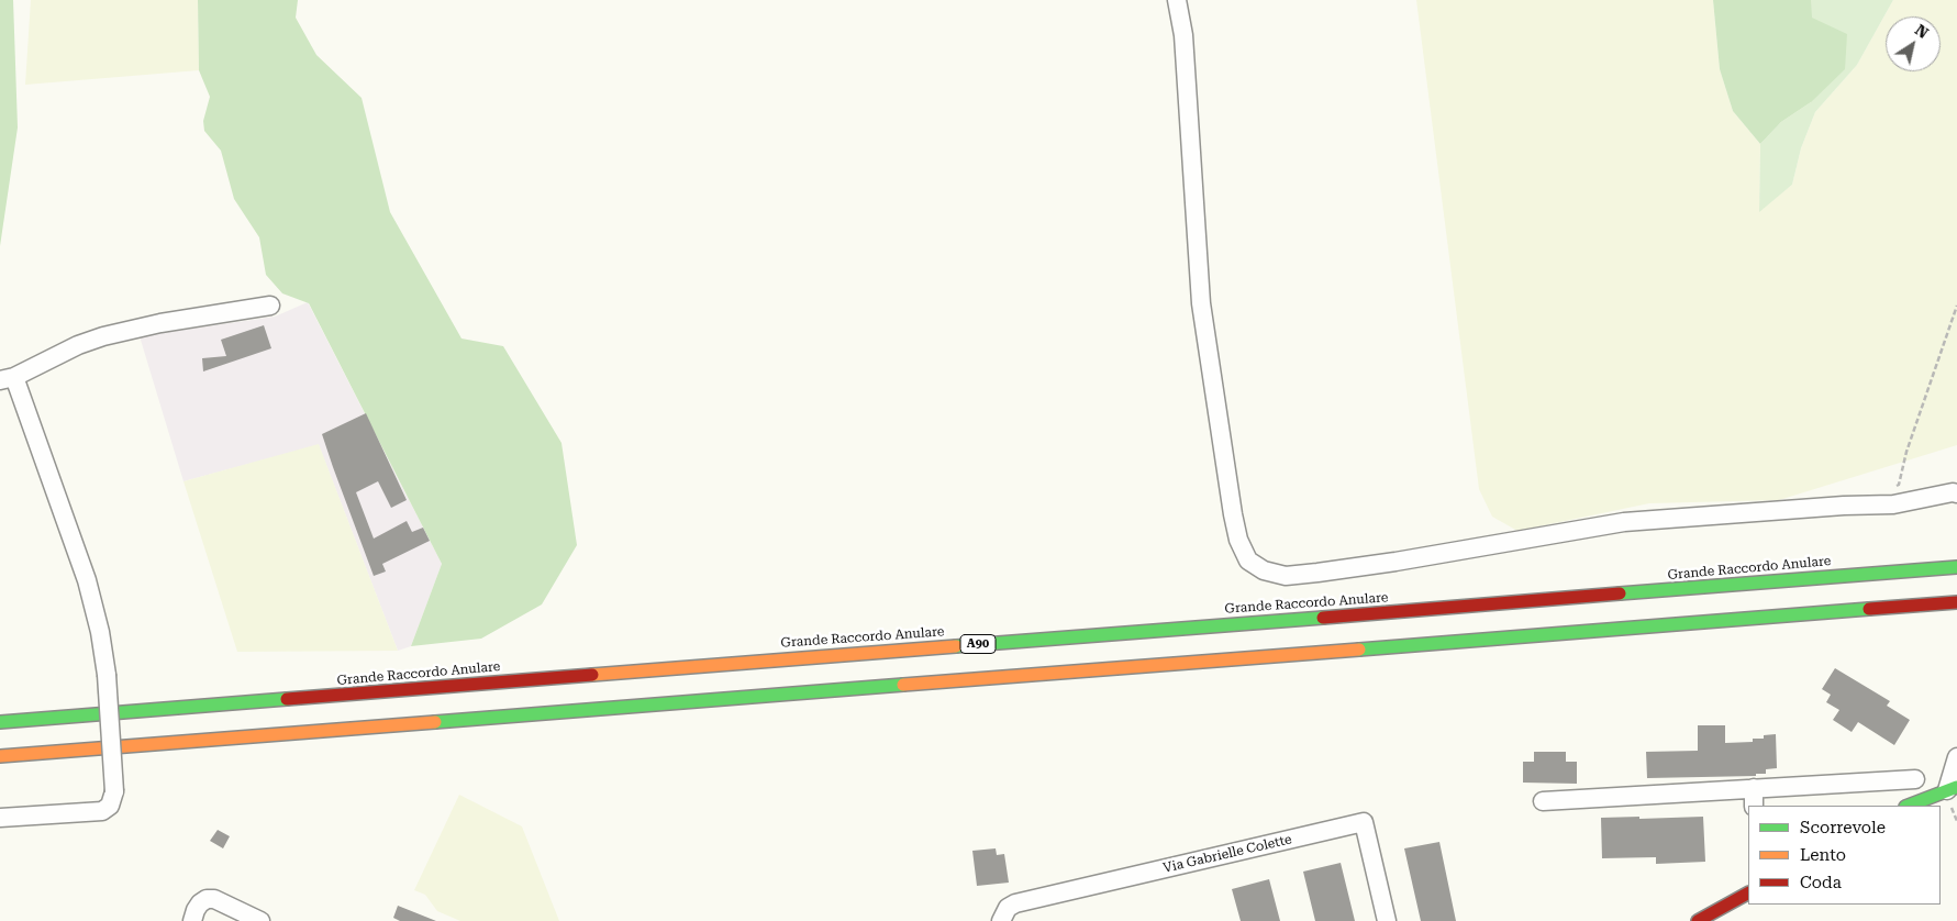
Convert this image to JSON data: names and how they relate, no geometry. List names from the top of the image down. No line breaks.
{"streets":{"main road":["Grande Raccordo Anulare","A90"],"street":["Via Gabrielle Colette"]},"legend":["Scorrevole","Lento","Coda"],"north":"top right"}
